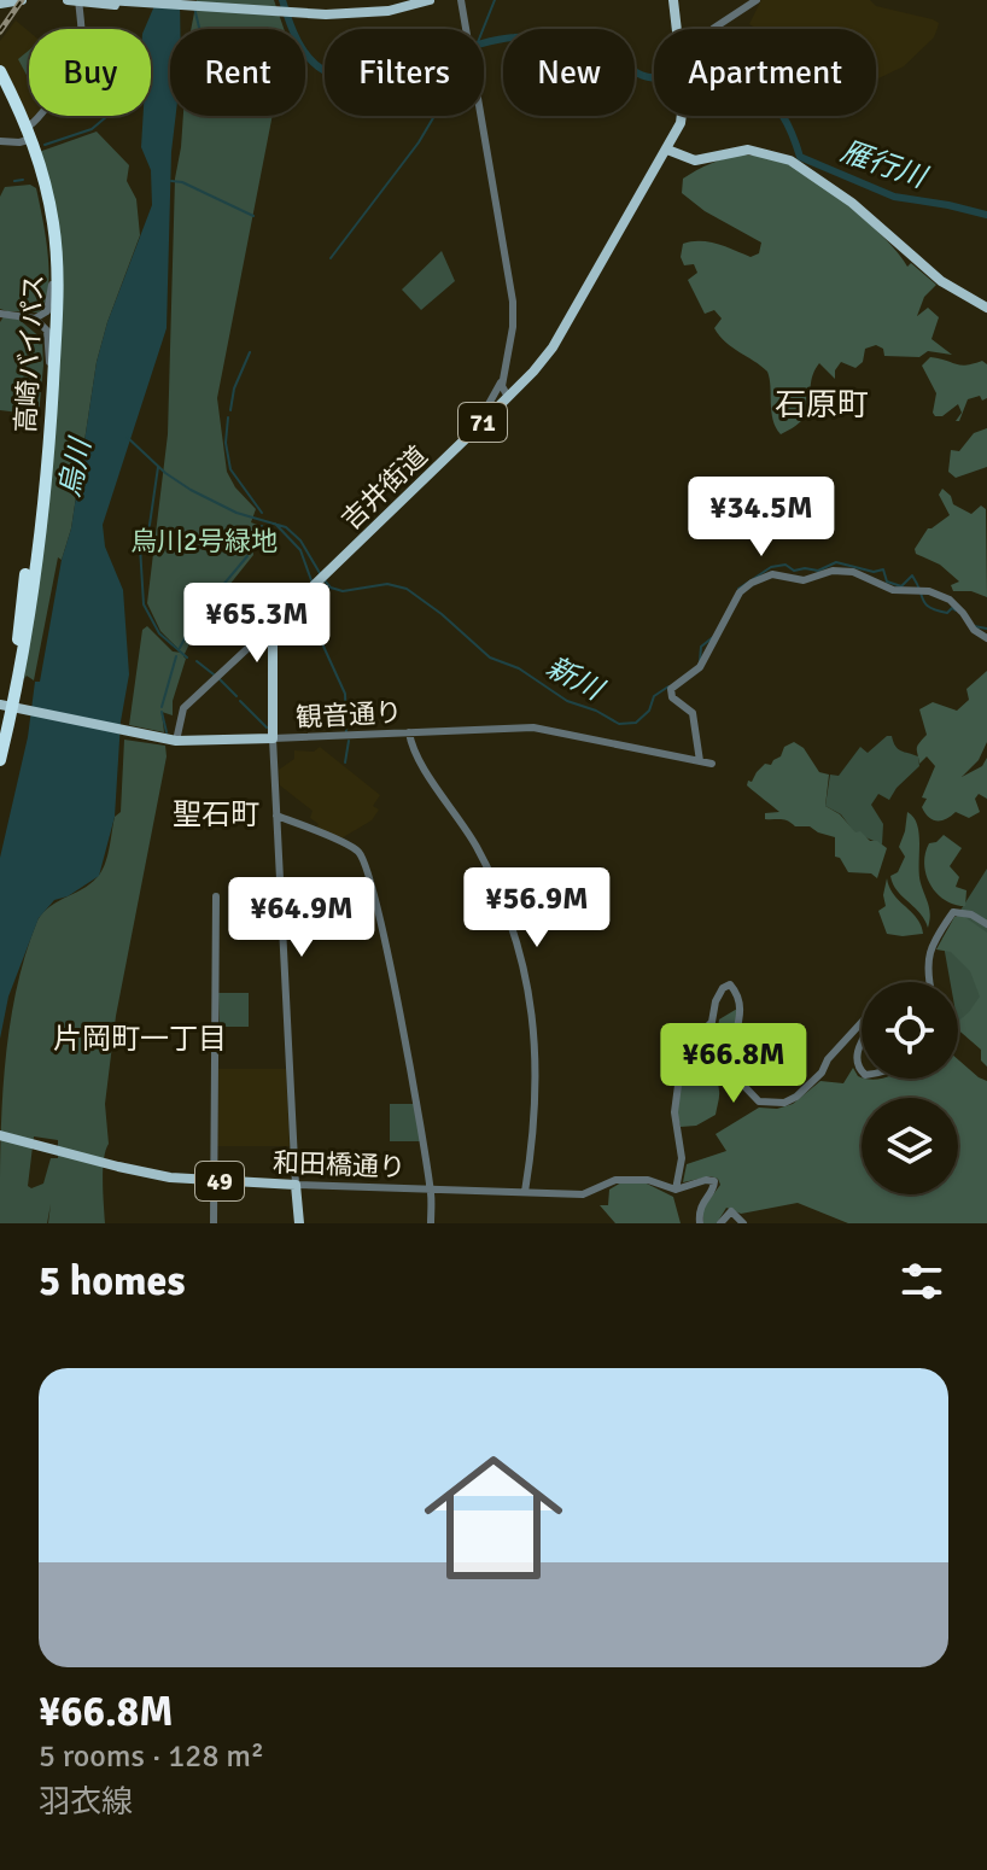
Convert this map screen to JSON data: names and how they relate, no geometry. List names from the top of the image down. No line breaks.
{"streets":{"highway":["高崎バイパス"],"main road":["71","吉井街道","観音通り","和田橋通り","49"]},"crossings":[["高崎バイパス","観音通り"]],"districts":["石原町","聖石町","片岡町一丁目"],"water":["雁行川","烏川","新川"],"parks":["烏川2号緑地"],"page":{"chip":["Buy","Rent","Filters","New","Apartment"],"price":["¥34.5M","¥65.3M","¥56.9M","¥64.9M","¥66.8M"],"heading":"5 homes","list":[{"name":"¥66.8M","note":"5 rooms · 128 m² · 羽衣線"}]}}
